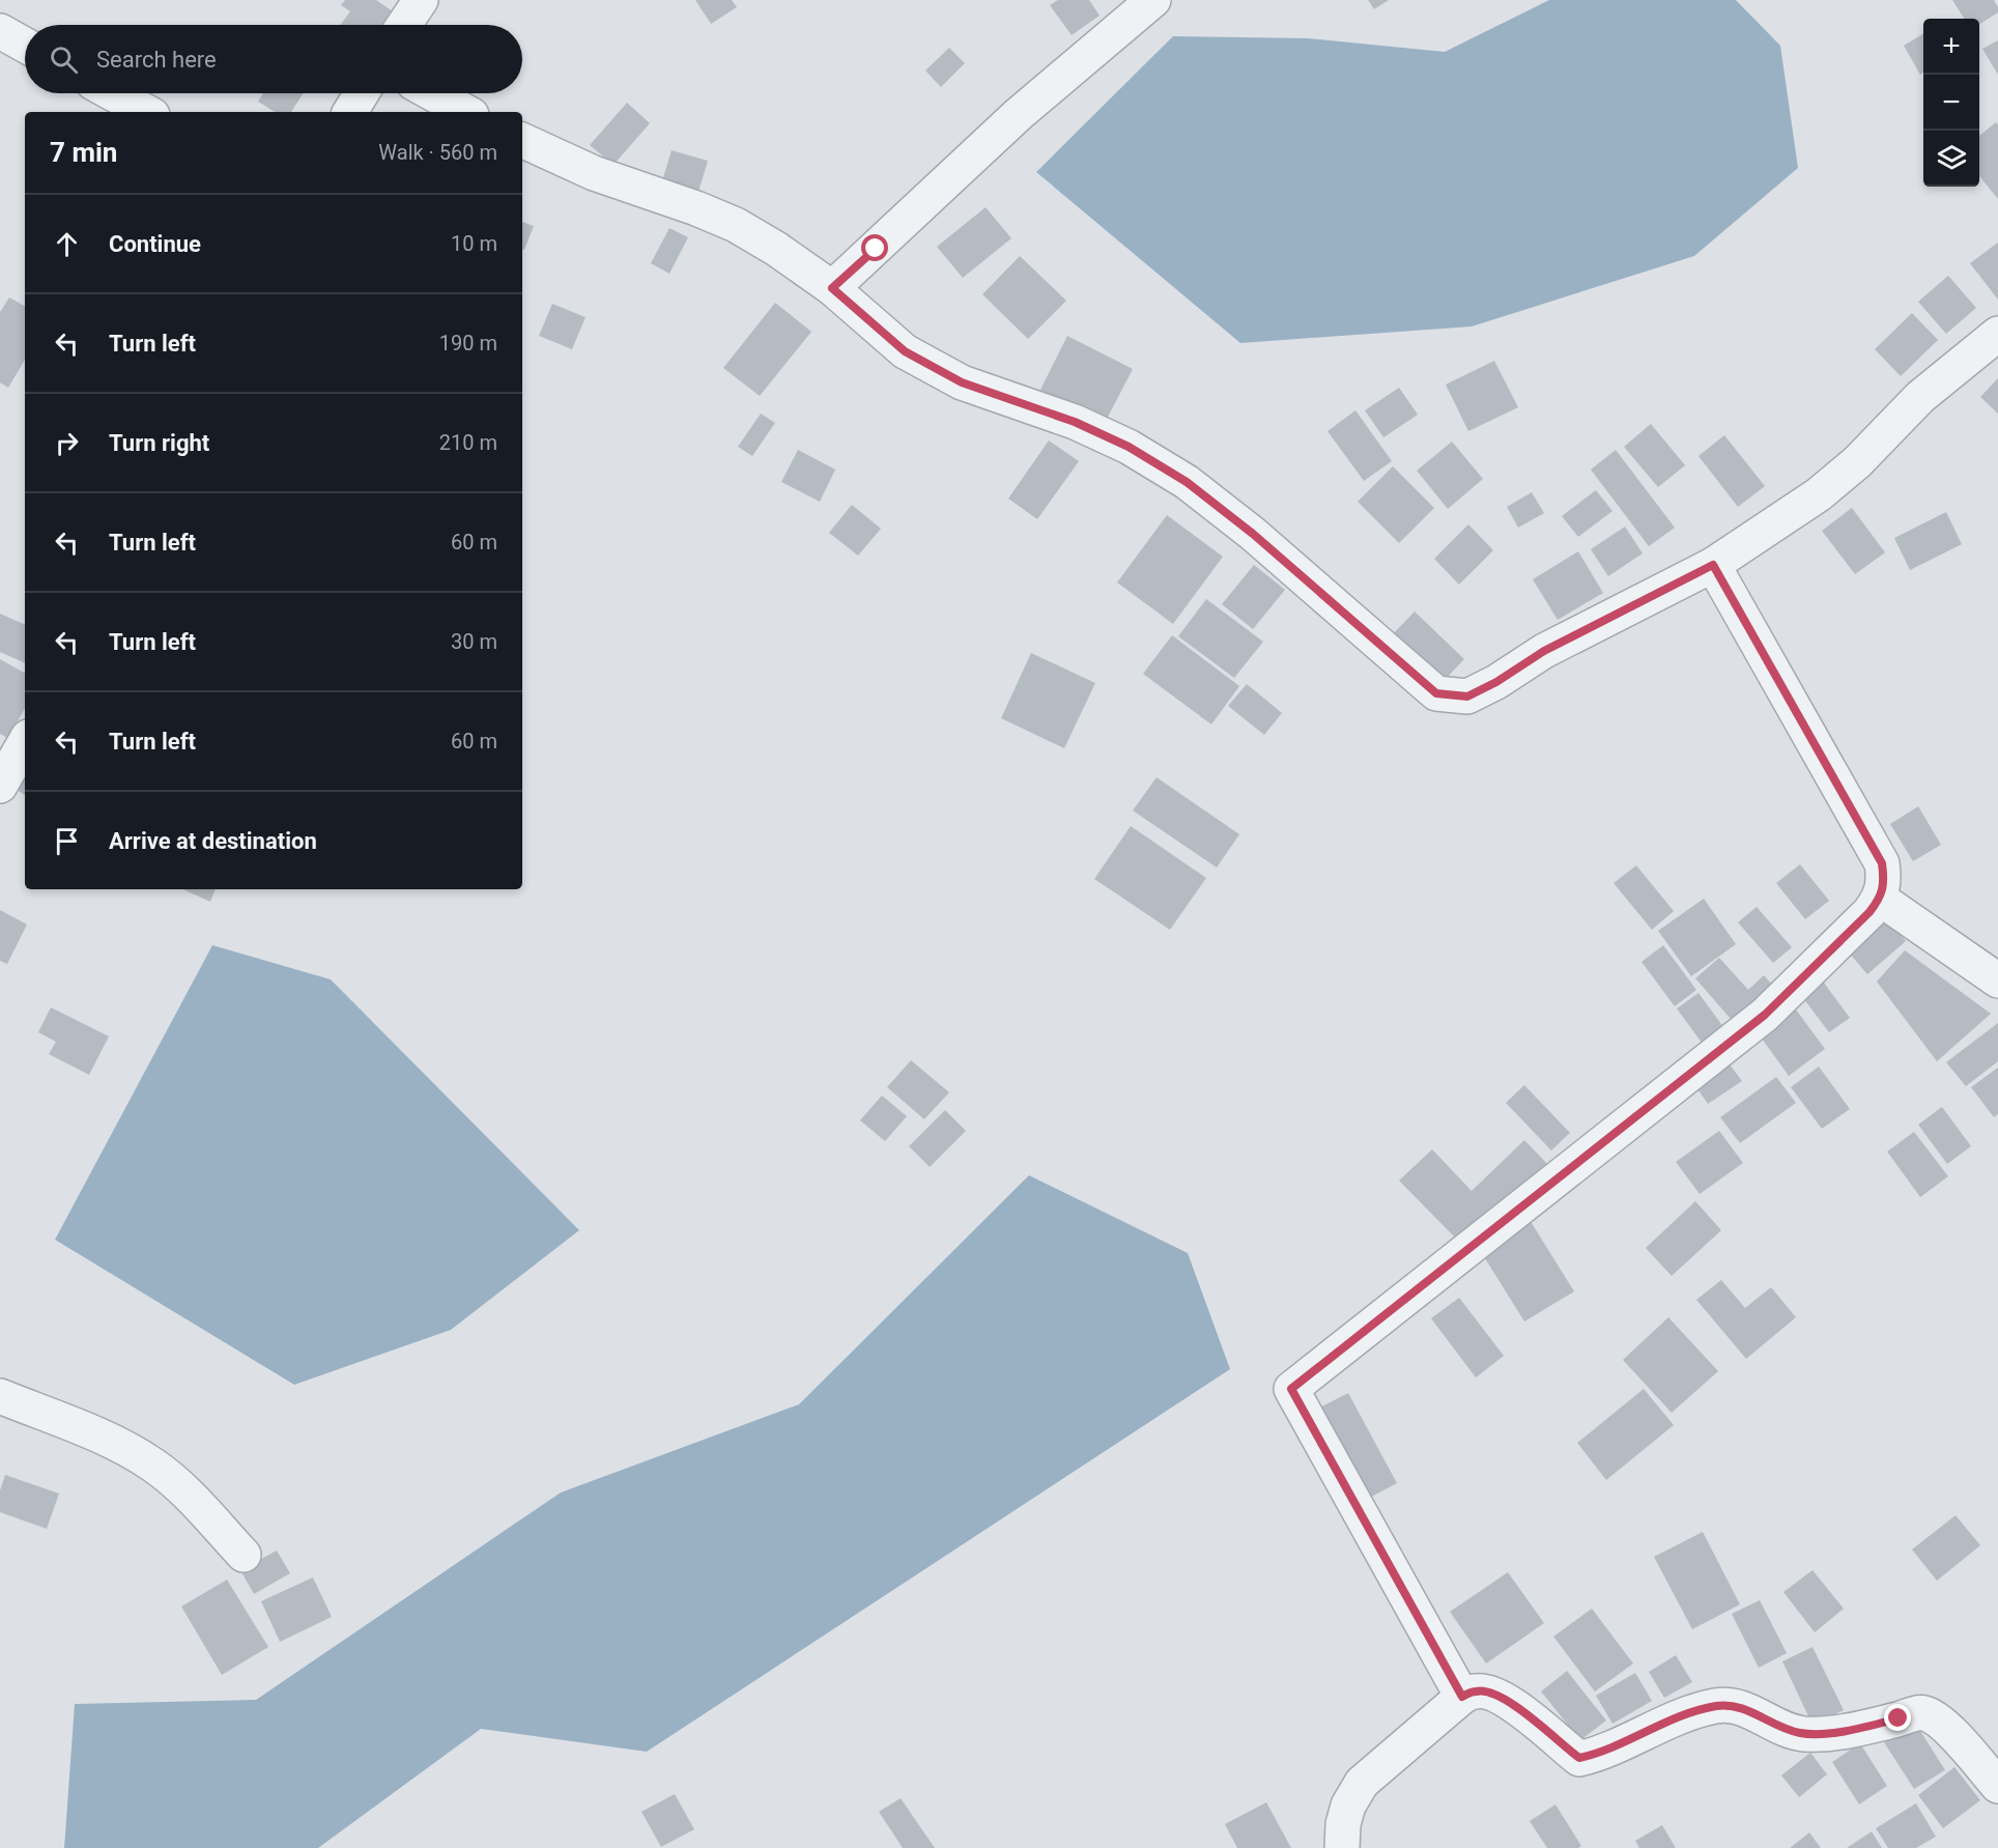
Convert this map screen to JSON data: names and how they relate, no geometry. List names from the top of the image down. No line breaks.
{"page":{"map_buttons":["+","−"],"search":"Search here","heading":["7 min","Walk · 560 m"],"list":[["Continue","10 m"],["Turn left","190 m"],["Turn right","210 m"],["Turn left","60 m"],["Turn left","30 m"],["Turn left","60 m"],"Arrive at destination"]}}
